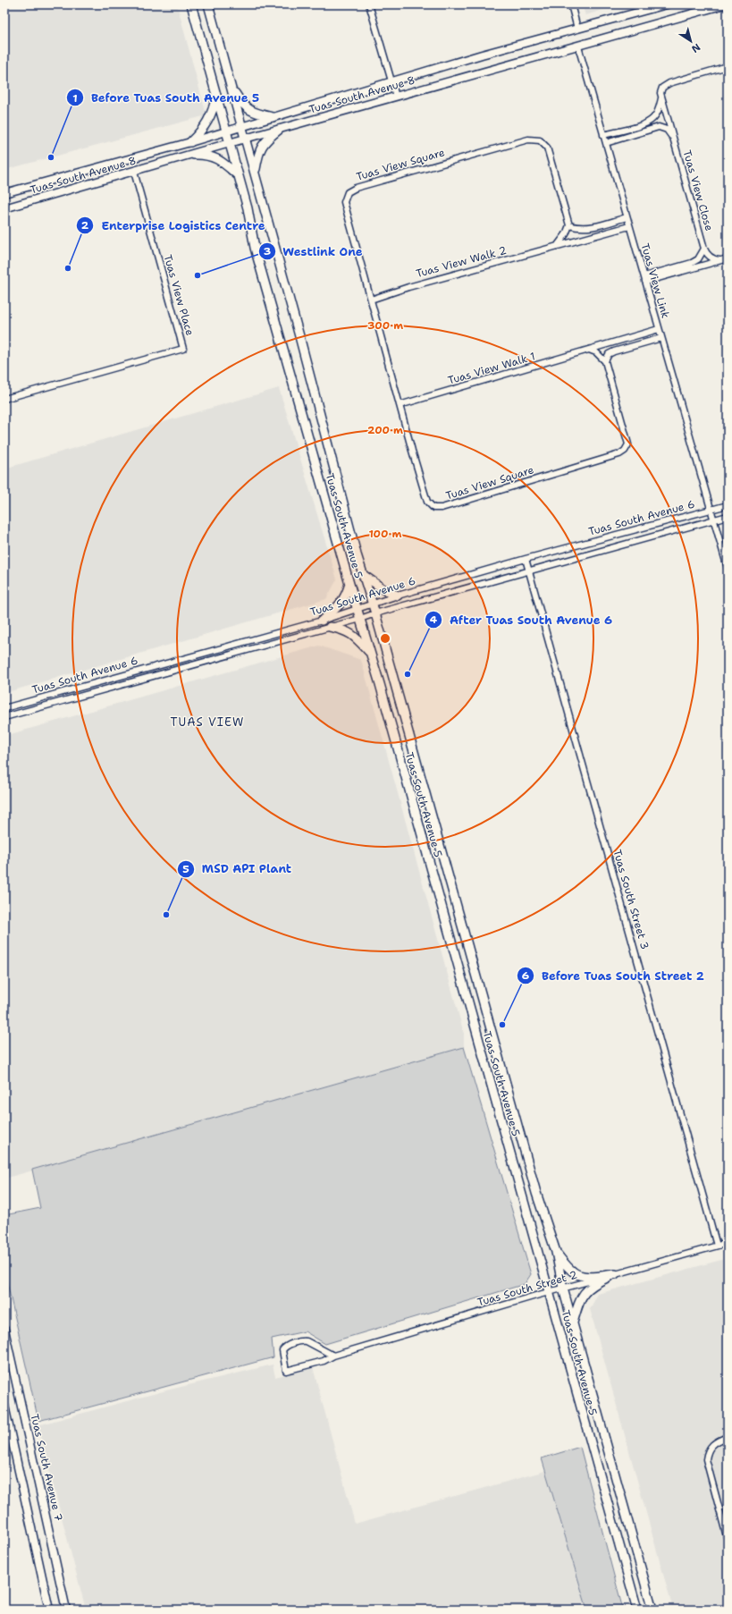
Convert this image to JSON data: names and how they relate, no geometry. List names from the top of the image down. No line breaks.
{"streets":{"main road":["Tuas South Avenue 5"],"street":["Tuas South Avenue 8","Tuas View Square","Tuas View Close","Tuas View Walk 2","Tuas View Link","Tuas View Place","Tuas View Walk 1","Tuas South Avenue 6","Tuas South Street 3","Tuas South Street 2","Tuas South Avenue 7"]},"crossings":[["Tuas South Avenue 8","Tuas View Link"],["Tuas South Avenue 8","Tuas View Place"],["Tuas South Avenue 8","Tuas South Avenue 5"],["Tuas View Square","Tuas View Walk 2"],["Tuas View Square","Tuas View Walk 1"],["Tuas View Close","Tuas View Link"],["Tuas View Walk 2","Tuas View Link"],["Tuas View Link","Tuas View Walk 1"],["Tuas View Link","Tuas South Avenue 6"],["Tuas South Avenue 6","Tuas South Avenue 5"],["Tuas South Avenue 6","Tuas South Street 3"],["Tuas South Avenue 5","Tuas South Street 2"],["Tuas South Street 3","Tuas South Street 2"]],"districts":["TUAS VIEW"],"places":["Before Tuas South Avenue 5","Enterprise Logistics Centre","Westlink One","After Tuas South Avenue 6","MSD API Plant","Before Tuas South Street 2"],"north":"bottom right","rings":["300 m","200 m","100 m"]}
